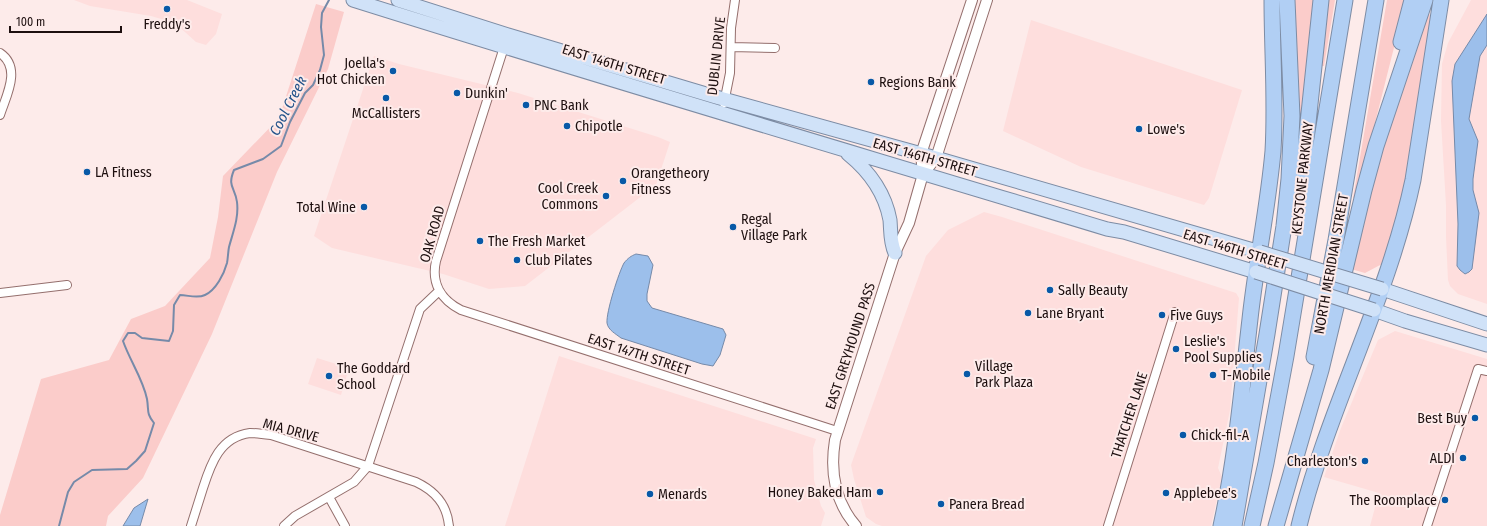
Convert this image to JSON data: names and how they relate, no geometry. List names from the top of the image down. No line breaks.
{"streets":{"highway":["KEYSTONE PARKWAY","NORTH MERIDIAN STREET"],"main road":["EAST 146TH STREET"],"street":["DUBLIN DRIVE","OAK ROAD","EAST GREYHOUND PASS","EAST 147TH STREET","THATCHER LANE","MIA DRIVE"]},"crossings":[["DUBLIN DRIVE","EAST 146TH STREET"],["EAST 146TH STREET","OAK ROAD"],["EAST 146TH STREET","EAST GREYHOUND PASS"],["KEYSTONE PARKWAY","NORTH MERIDIAN STREET"],["OAK ROAD","EAST 147TH STREET"],["EAST GREYHOUND PASS","EAST 147TH STREET"]],"water":["Cool Creek"],"places":["Freddy's","Joella's Hot Chicken","Regions Bank","Dunkin'","McCallisters","PNC Bank","Chipotle","Lowe's","LA Fitness","Orangetheory Fitness","Cool Creek Commons","Total Wine","Regal Village Park","The Fresh Market","Club Pilates","Sally Beauty","Lane Bryant","Five Guys","Leslie's Pool Supplies","Village Park Plaza","T-Mobile","The Goddard School","Best Buy","Chick-fil-A","ALDI","Charleston's","Honey Baked Ham","Applebee's","Menards","The Roomplace","Panera Bread"],"scale_bar":"100 m"}
